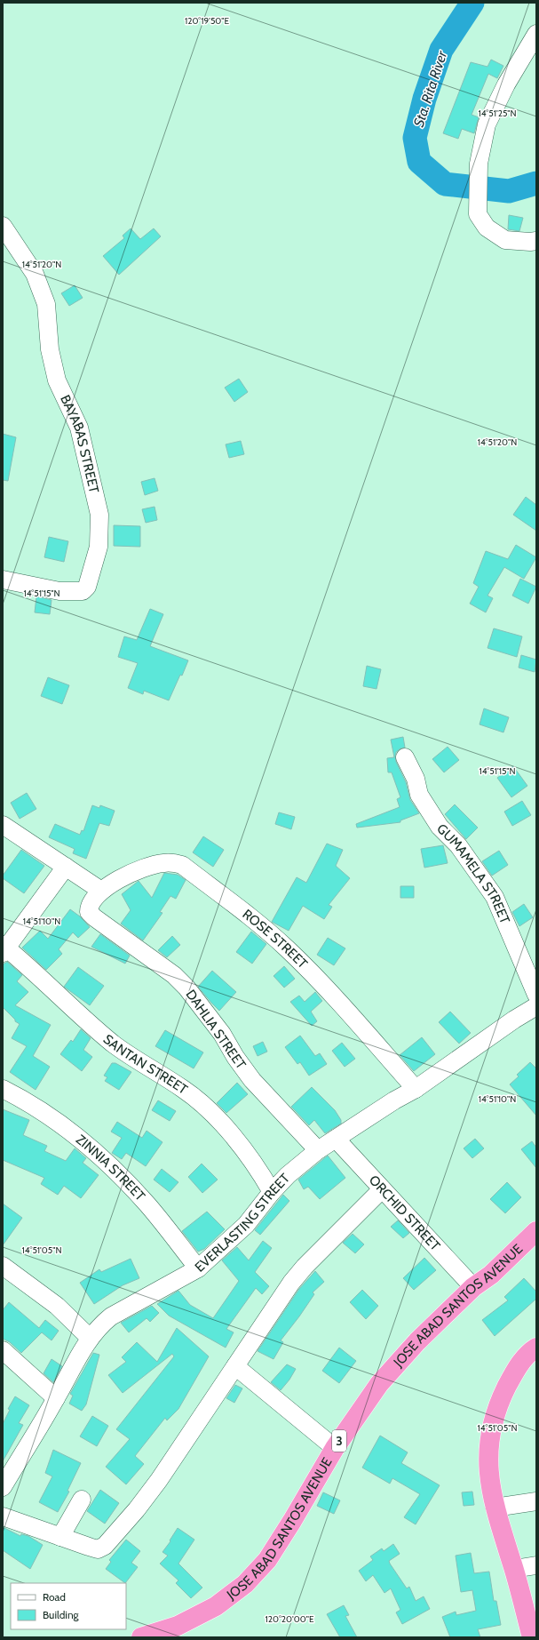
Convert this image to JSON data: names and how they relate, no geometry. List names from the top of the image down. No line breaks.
{"streets":{"highway":["JOSE ABAD SANTOS AVENUE","3"],"street":["BAYABAS STREET","GUMAMELA STREET","ROSE STREET","DAHLIA STREET","SANTAN STREET","ZINNIA STREET","ORCHID STREET","EVERLASTING STREET"]},"crossings":[["ROSE STREET","DAHLIA STREET"],["ROSE STREET","EVERLASTING STREET"],["DAHLIA STREET","EVERLASTING STREET"],["SANTAN STREET","EVERLASTING STREET"],["ZINNIA STREET","EVERLASTING STREET"],["ORCHID STREET","EVERLASTING STREET"],["ORCHID STREET","JOSE ABAD SANTOS AVENUE"]],"water":["Sta. Rita River"],"legend":["Road","Building"],"coordinates":["120°19'50\"E","14°51'25\"N","14°51'20\"N","14°51'15\"N","14°51'10\"N","14°51'05\"N","120°20'00\"E"]}
